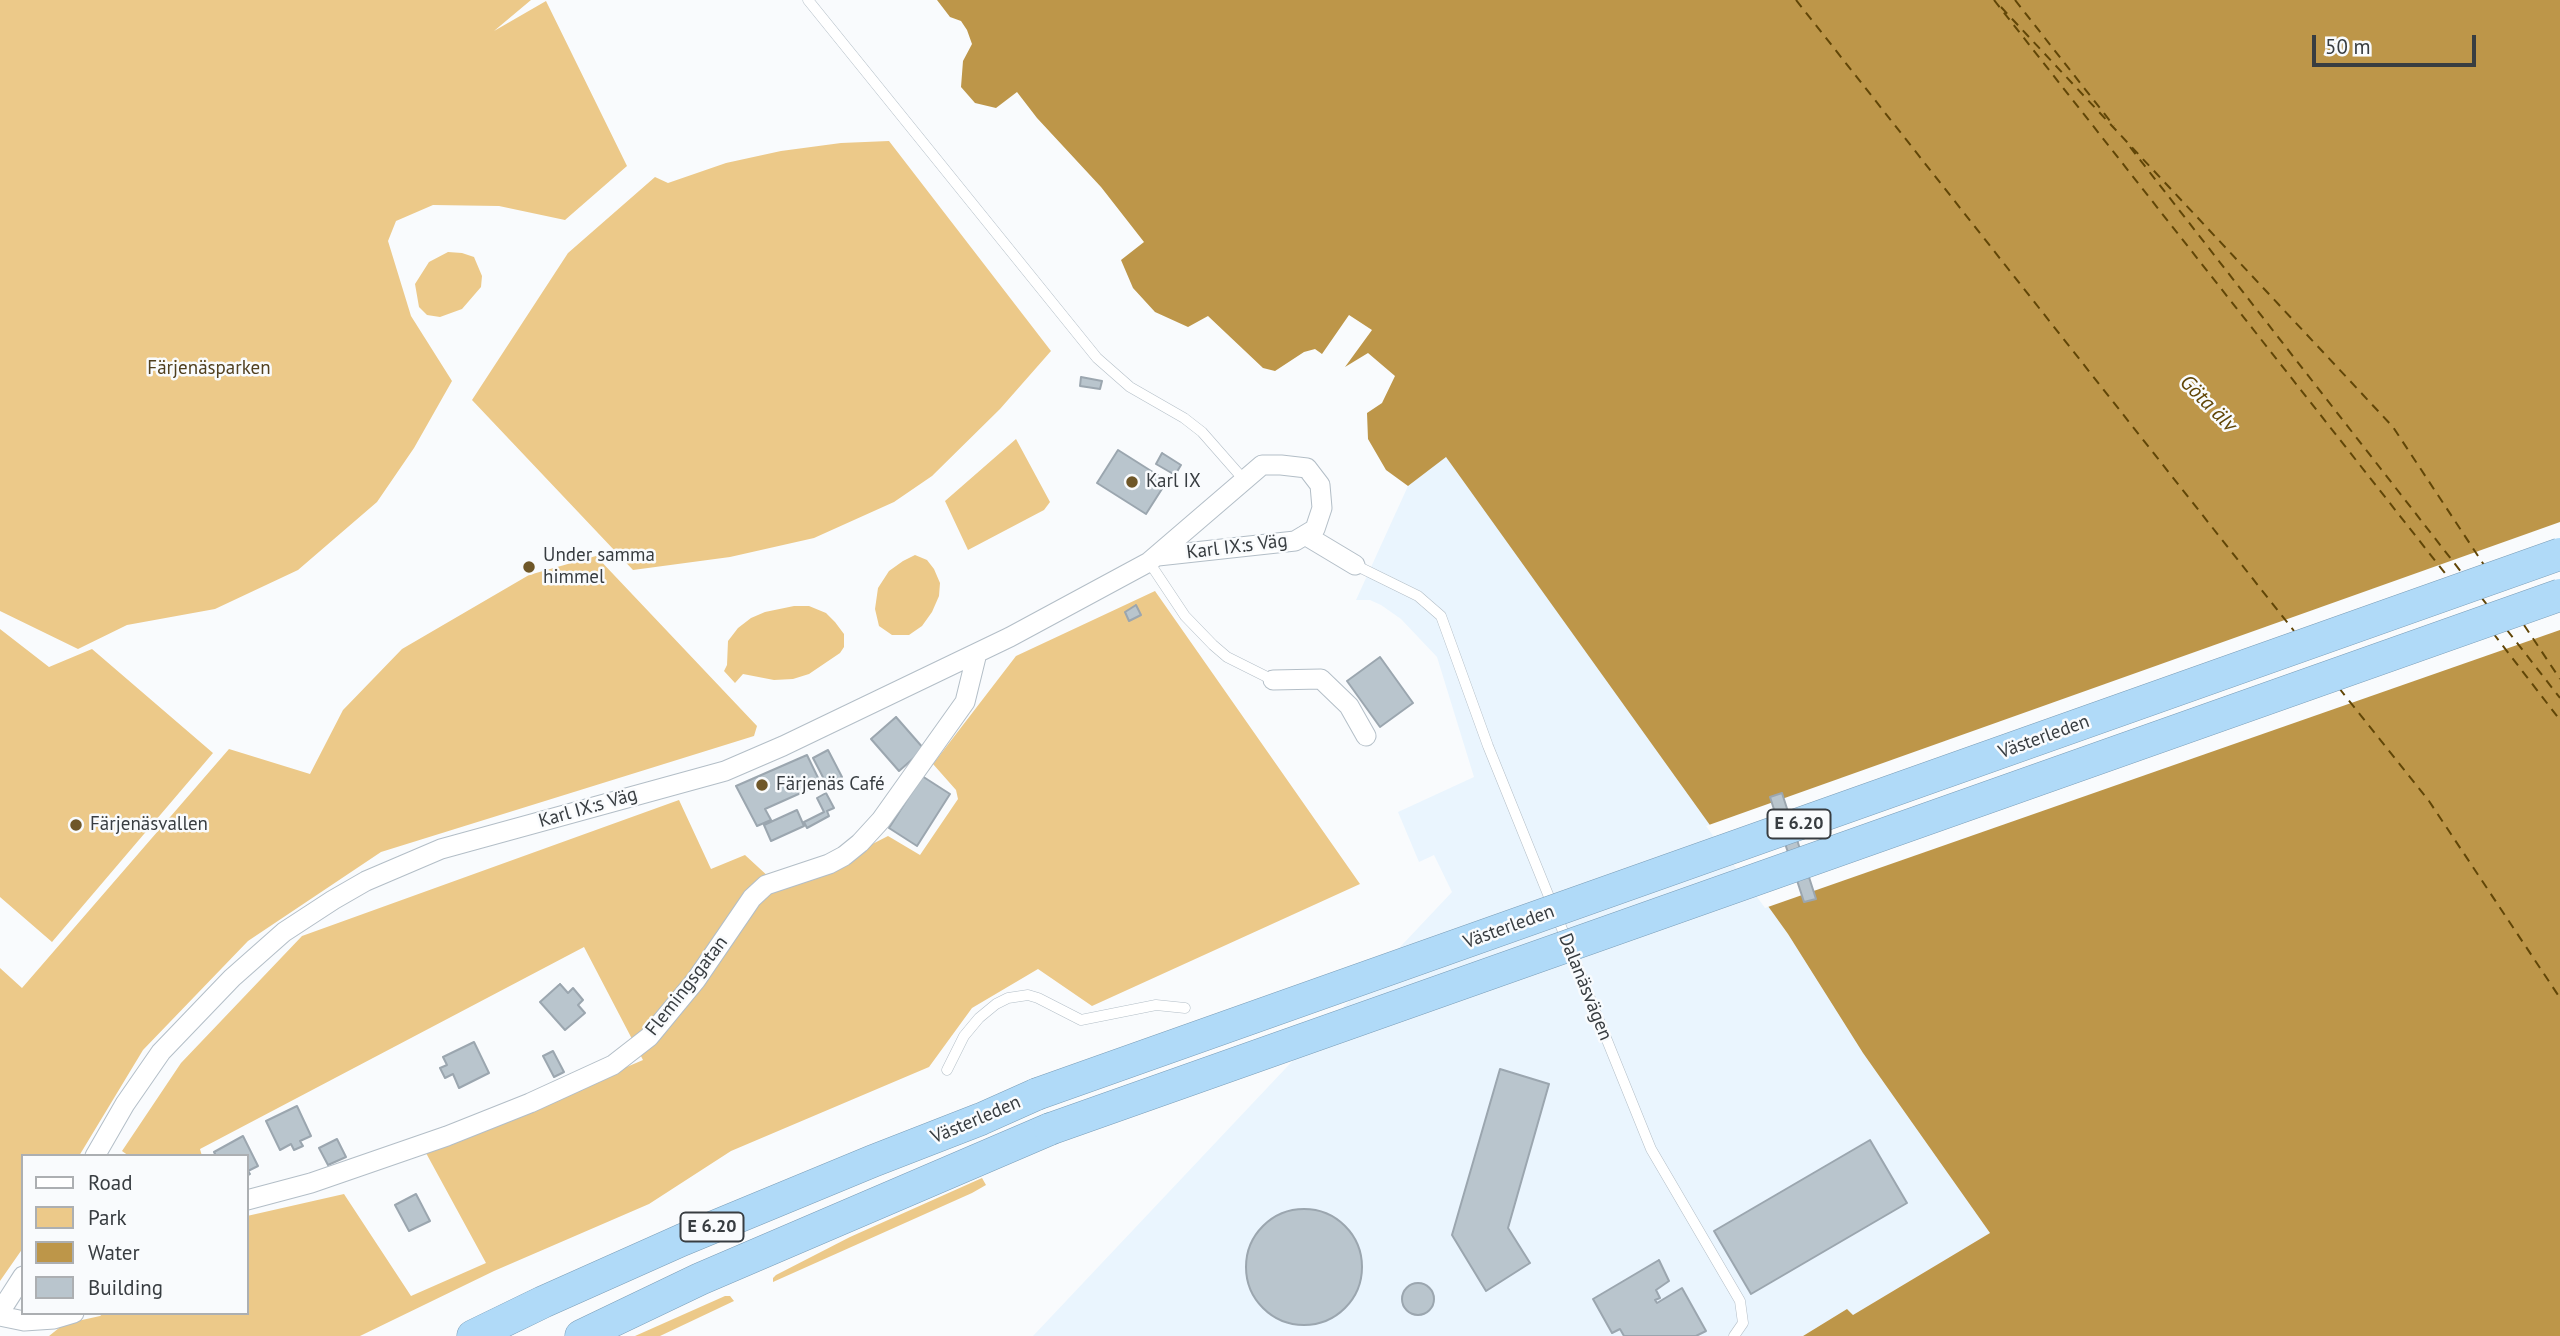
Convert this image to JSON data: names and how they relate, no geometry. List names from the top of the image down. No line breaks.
{"streets":{"highway":["Västerleden","E 6.20"],"street":["Karl IX:s Väg","Flemingsgatan","Dalanäsvägen"]},"crossings":[["Karl IX:s Väg","Flemingsgatan"],["Karl IX:s Väg","Dalanäsvägen"]],"water":["Göta älv"],"parks":["Färjenäsparken"],"places":["Karl IX","Under samma himmel","Färjenäs Café","Färjenäsvallen"],"legend":["Road","Park","Water","Building"],"scale_bar":"50 m"}
